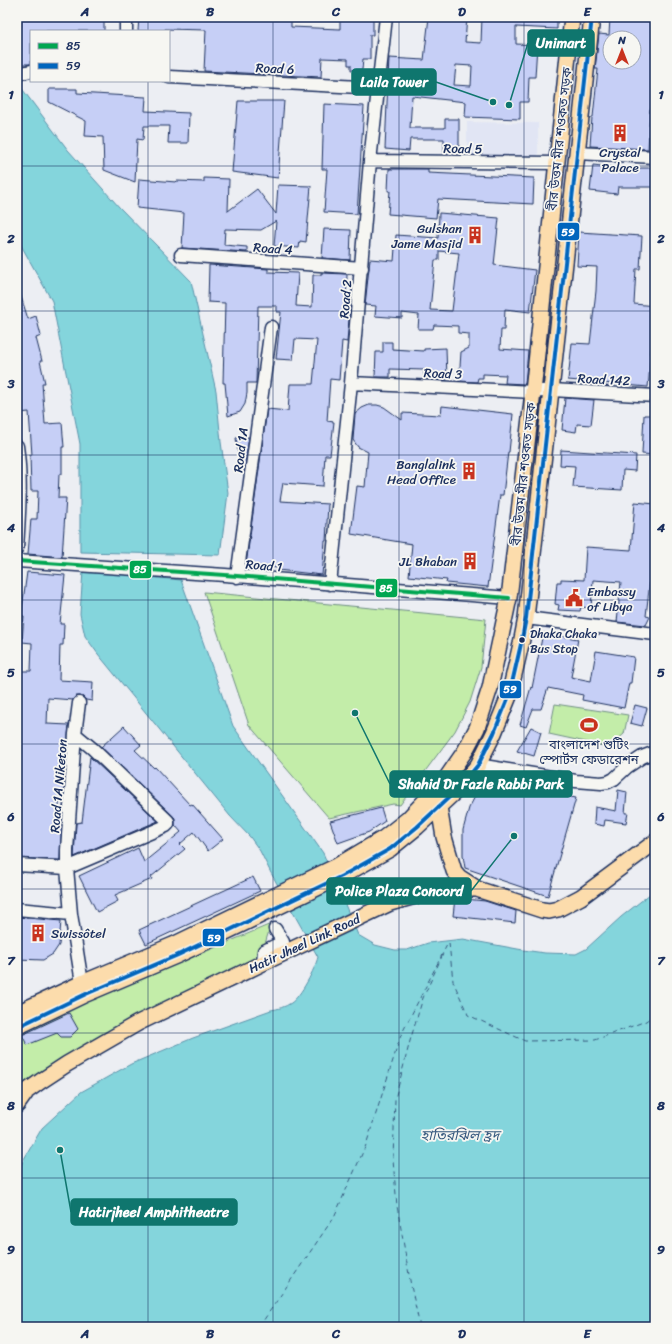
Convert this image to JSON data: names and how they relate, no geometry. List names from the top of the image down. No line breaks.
{"streets":{"main road":["বীর উত্তম মীর শওকত সড়ক","Hatir Jheel Link Road"],"street":["Road 6","Road 5","Road 4","Road 2","Road 3","Road 142","Road 1A","Road 1","Road 1A Niketon"]},"crossings":[["Road 6","Road 2"],["বীর উত্তম মীর শওকত সড়ক","Road 5"],["বীর উত্তম মীর শওকত সড়ক","Road 3"],["বীর উত্তম মীর শওকত সড়ক","Road 142"],["বীর উত্তম মীর শওকত সড়ক","Road 1"],["বীর উত্তম মীর শওকত সড়ক","Road 1A Niketon"],["Road 5","Road 2"],["Road 4","Road 2"],["Road 2","Road 3"],["Road 2","Road 1"],["Road 3","Road 142"],["Road 1A","Road 1"]],"water":["হাতিরঝিল হ্রদ"],"places":{"other":["Laila Tower","Unimart","Dhaka Chaka Bus Stop","Shahid Dr Fazle Rabbi Park","Police Plaza Concord","Hatirjheel Amphitheatre"],"building":["Crystal Palace","Gulshan Jame Masjid","Banglalink Head Office","JL Bhaban","Swissôtel"],"public building":["Embassy of Libya"],"sports":["বাংলাদেশ শুটিং স্পোর্টস ফেডারেশন"]},"lines":["transit line 59","transit line 85"],"legend":["85","59"],"north":"top","grid":{"columns":["A","B","C","D","E"],"rows":["1","2","3","4","5","6","7","8","9"]}}
